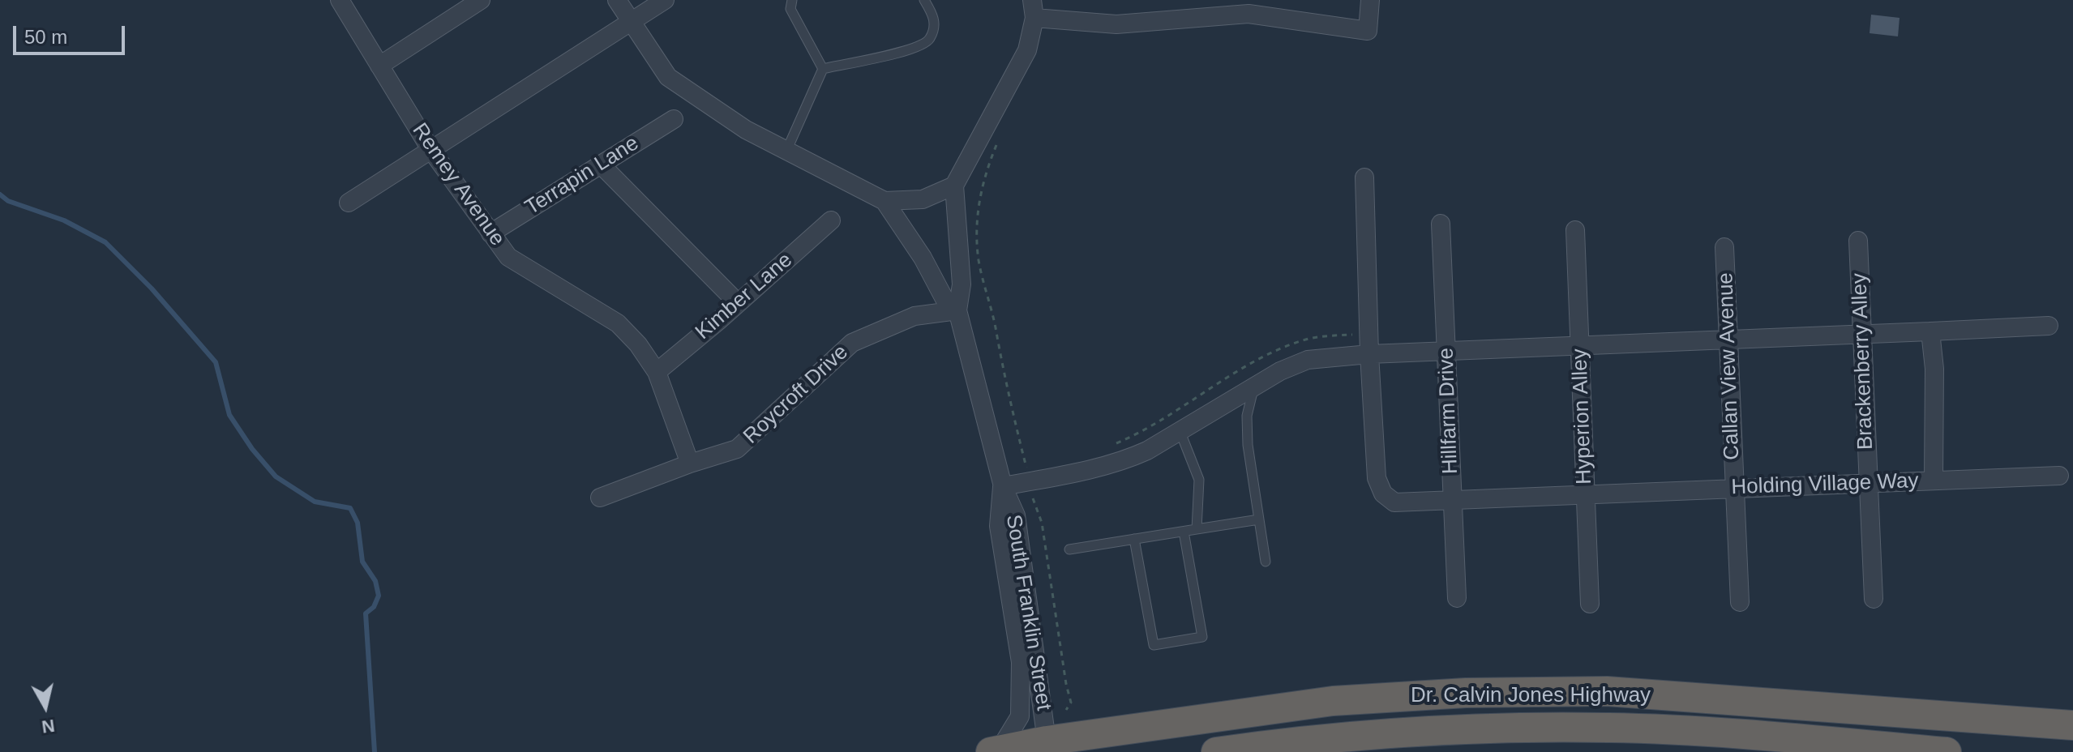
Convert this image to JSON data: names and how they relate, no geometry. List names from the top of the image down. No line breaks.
{"streets":{"highway":["Dr. Calvin Jones Highway"],"street":["Terrapin Lane","Remey Avenue","Kimber Lane","Brackenberry Alley","Callan View Avenue","Roycroft Drive","Hillfarm Drive","Hyperion Alley","Holding Village Way","South Franklin Street"]},"crossings":[["Terrapin Lane","Remey Avenue"],["Remey Avenue","Kimber Lane"],["Remey Avenue","Roycroft Drive"],["Brackenberry Alley","Holding Village Way"],["Callan View Avenue","Holding Village Way"],["Roycroft Drive","South Franklin Street"],["Hillfarm Drive","Holding Village Way"],["Hyperion Alley","Holding Village Way"],["South Franklin Street","Dr. Calvin Jones Highway"]],"scale_bar":"50 m","north":"bottom"}
